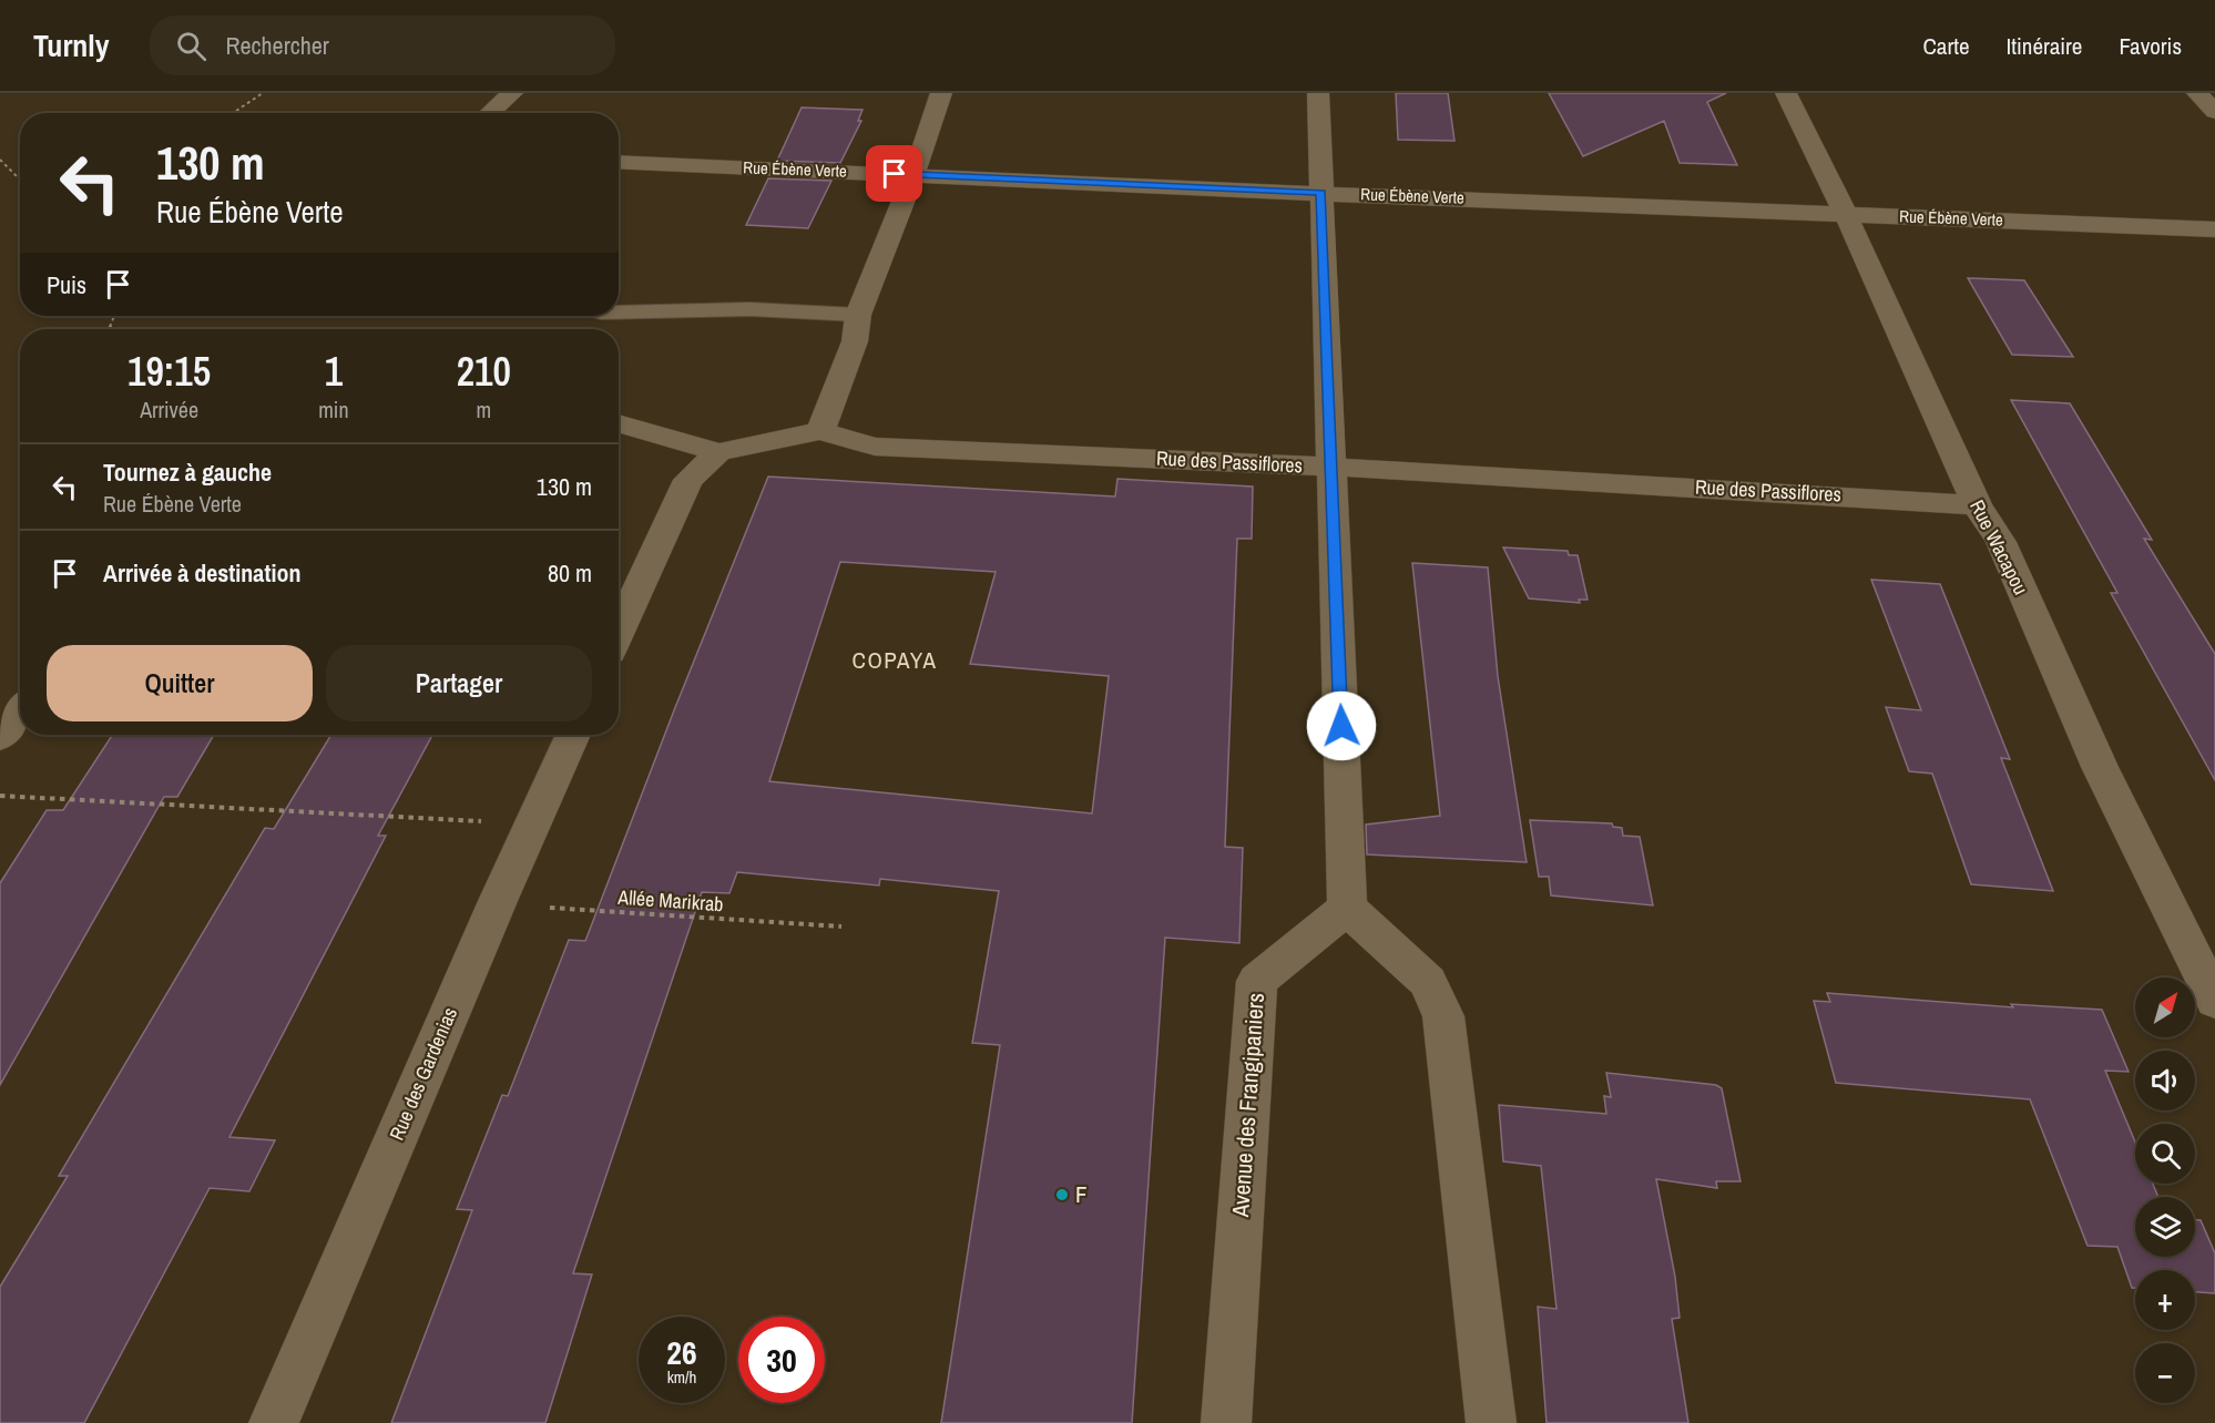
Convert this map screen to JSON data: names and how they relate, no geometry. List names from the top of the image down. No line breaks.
{"streets":{"street":["Rue Ébène Verte","Rue des Passiflores","Rue Wacapou","Rue des Gardenias","Avenue des Frangipaniers"],"path":["Allée Marikrab"]},"crossings":[["Rue Ébène Verte","Rue Wacapou"],["Rue des Passiflores","Rue Wacapou"],["Allée Marikrab","Rue des Gardenias"]],"districts":["COPAYA"],"places":["F"],"north":"top right","page":{"header":"Turnly","search":"Rechercher","nav":["Carte","Itinéraire","Favoris"],"turn":["130 m","Rue Ébène Verte"],"then":"Puis","eta":["19:15","Arrivée","1","min","210","m"],"list":[{"name":"Tournez à gauche","note":"Rue Ébène Verte","value":"130 m"},{"name":"Arrivée à destination","value":"80 m"}],"buttons":["Quitter","Partager"],"map_buttons":["+","−"],"speed":"26 km/h","limit":"30"}}
